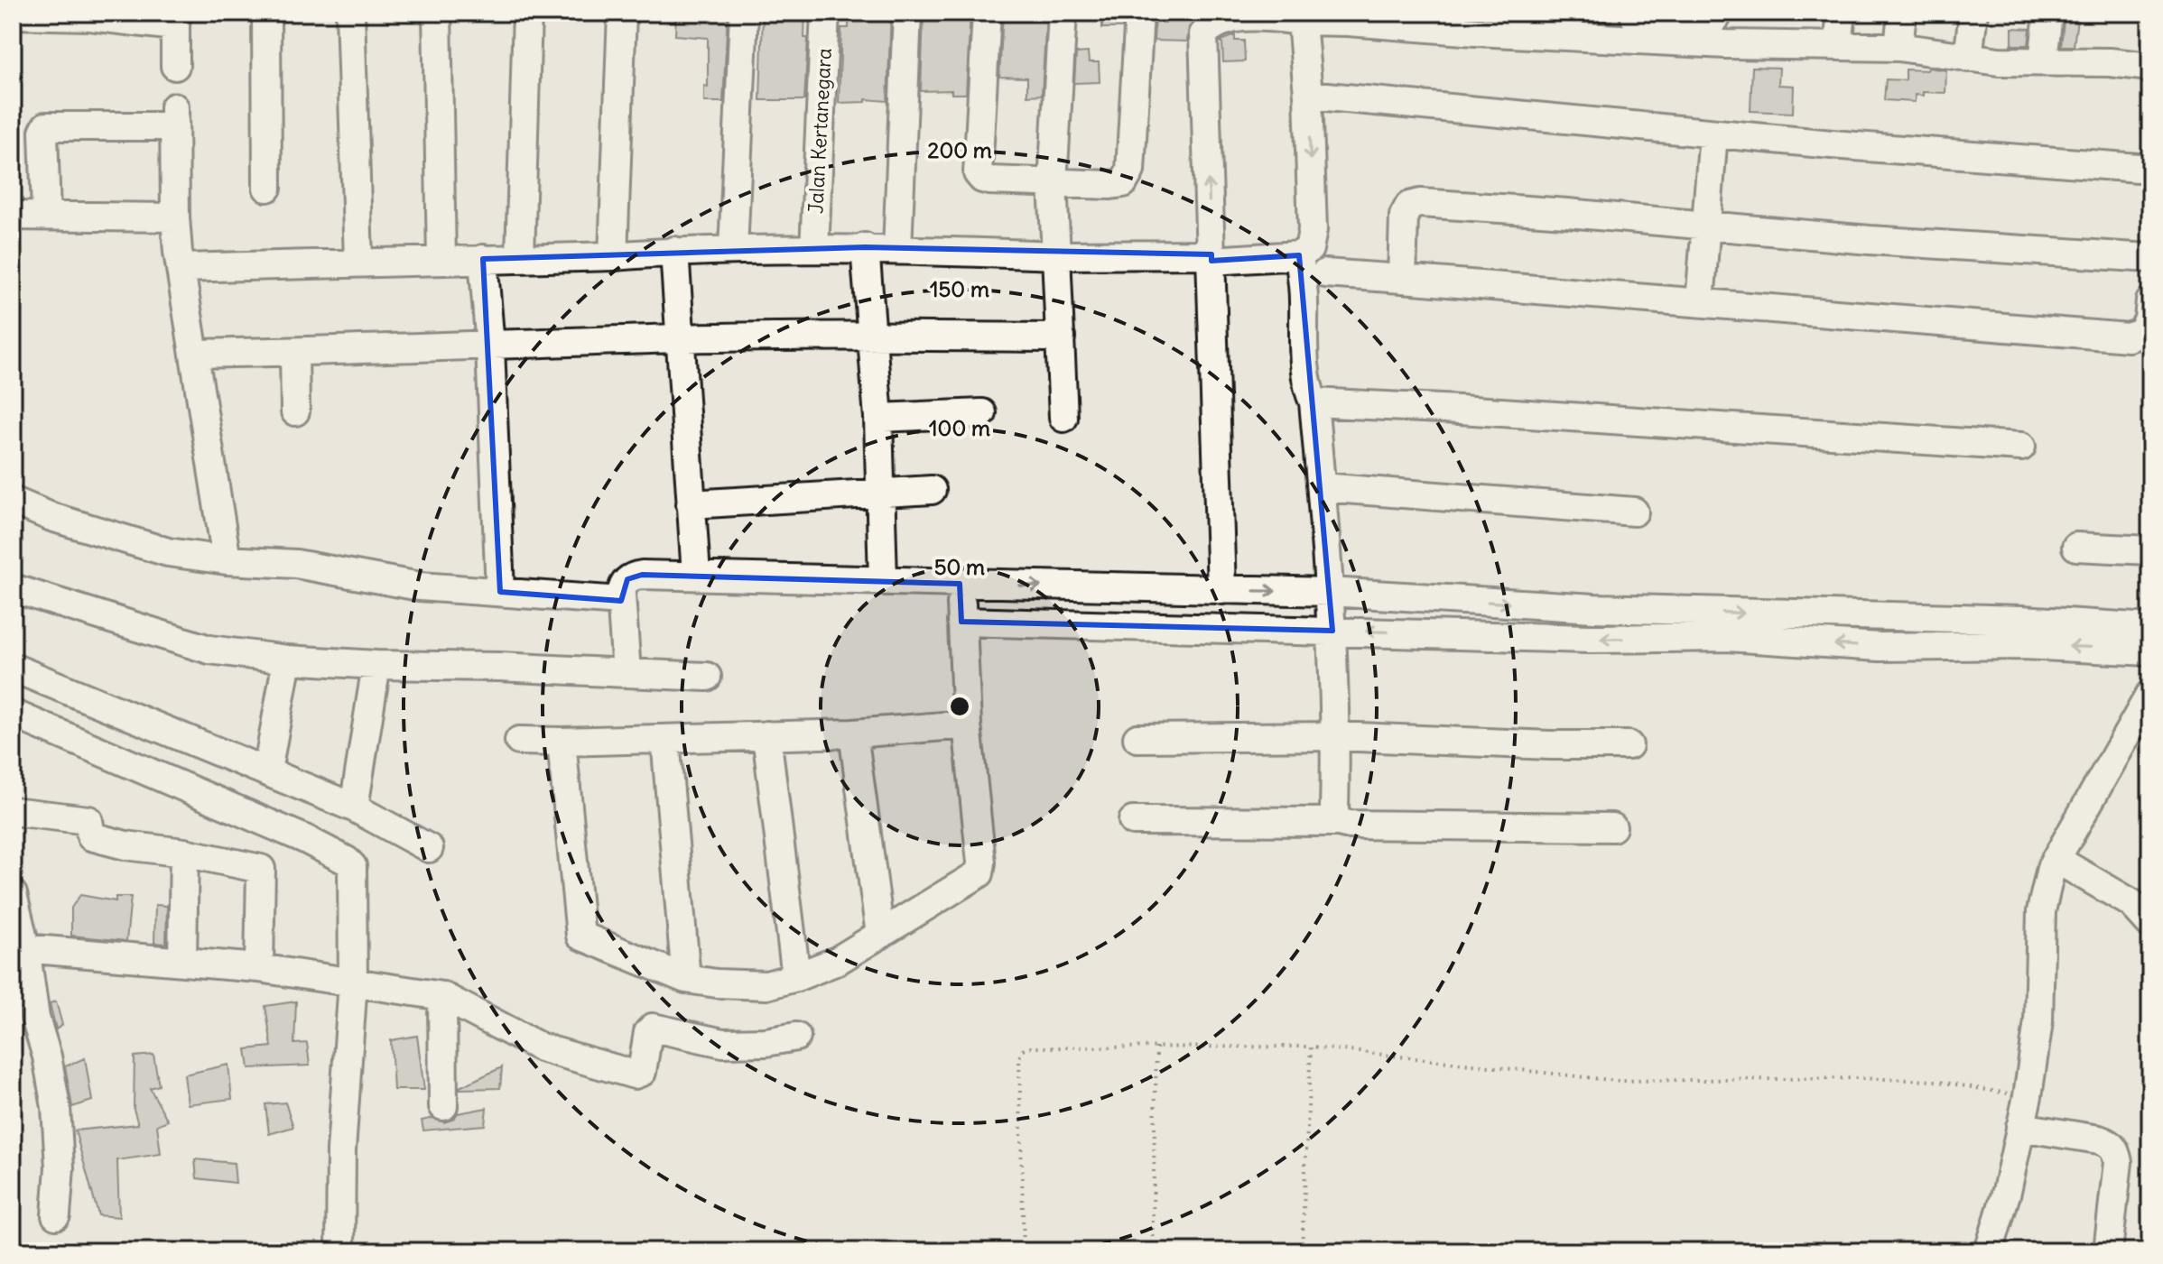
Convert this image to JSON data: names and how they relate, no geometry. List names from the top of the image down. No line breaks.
{"streets":{"street":["Jalan Kertanegara"]},"rings":["200 m","150 m","100 m","50 m"]}
